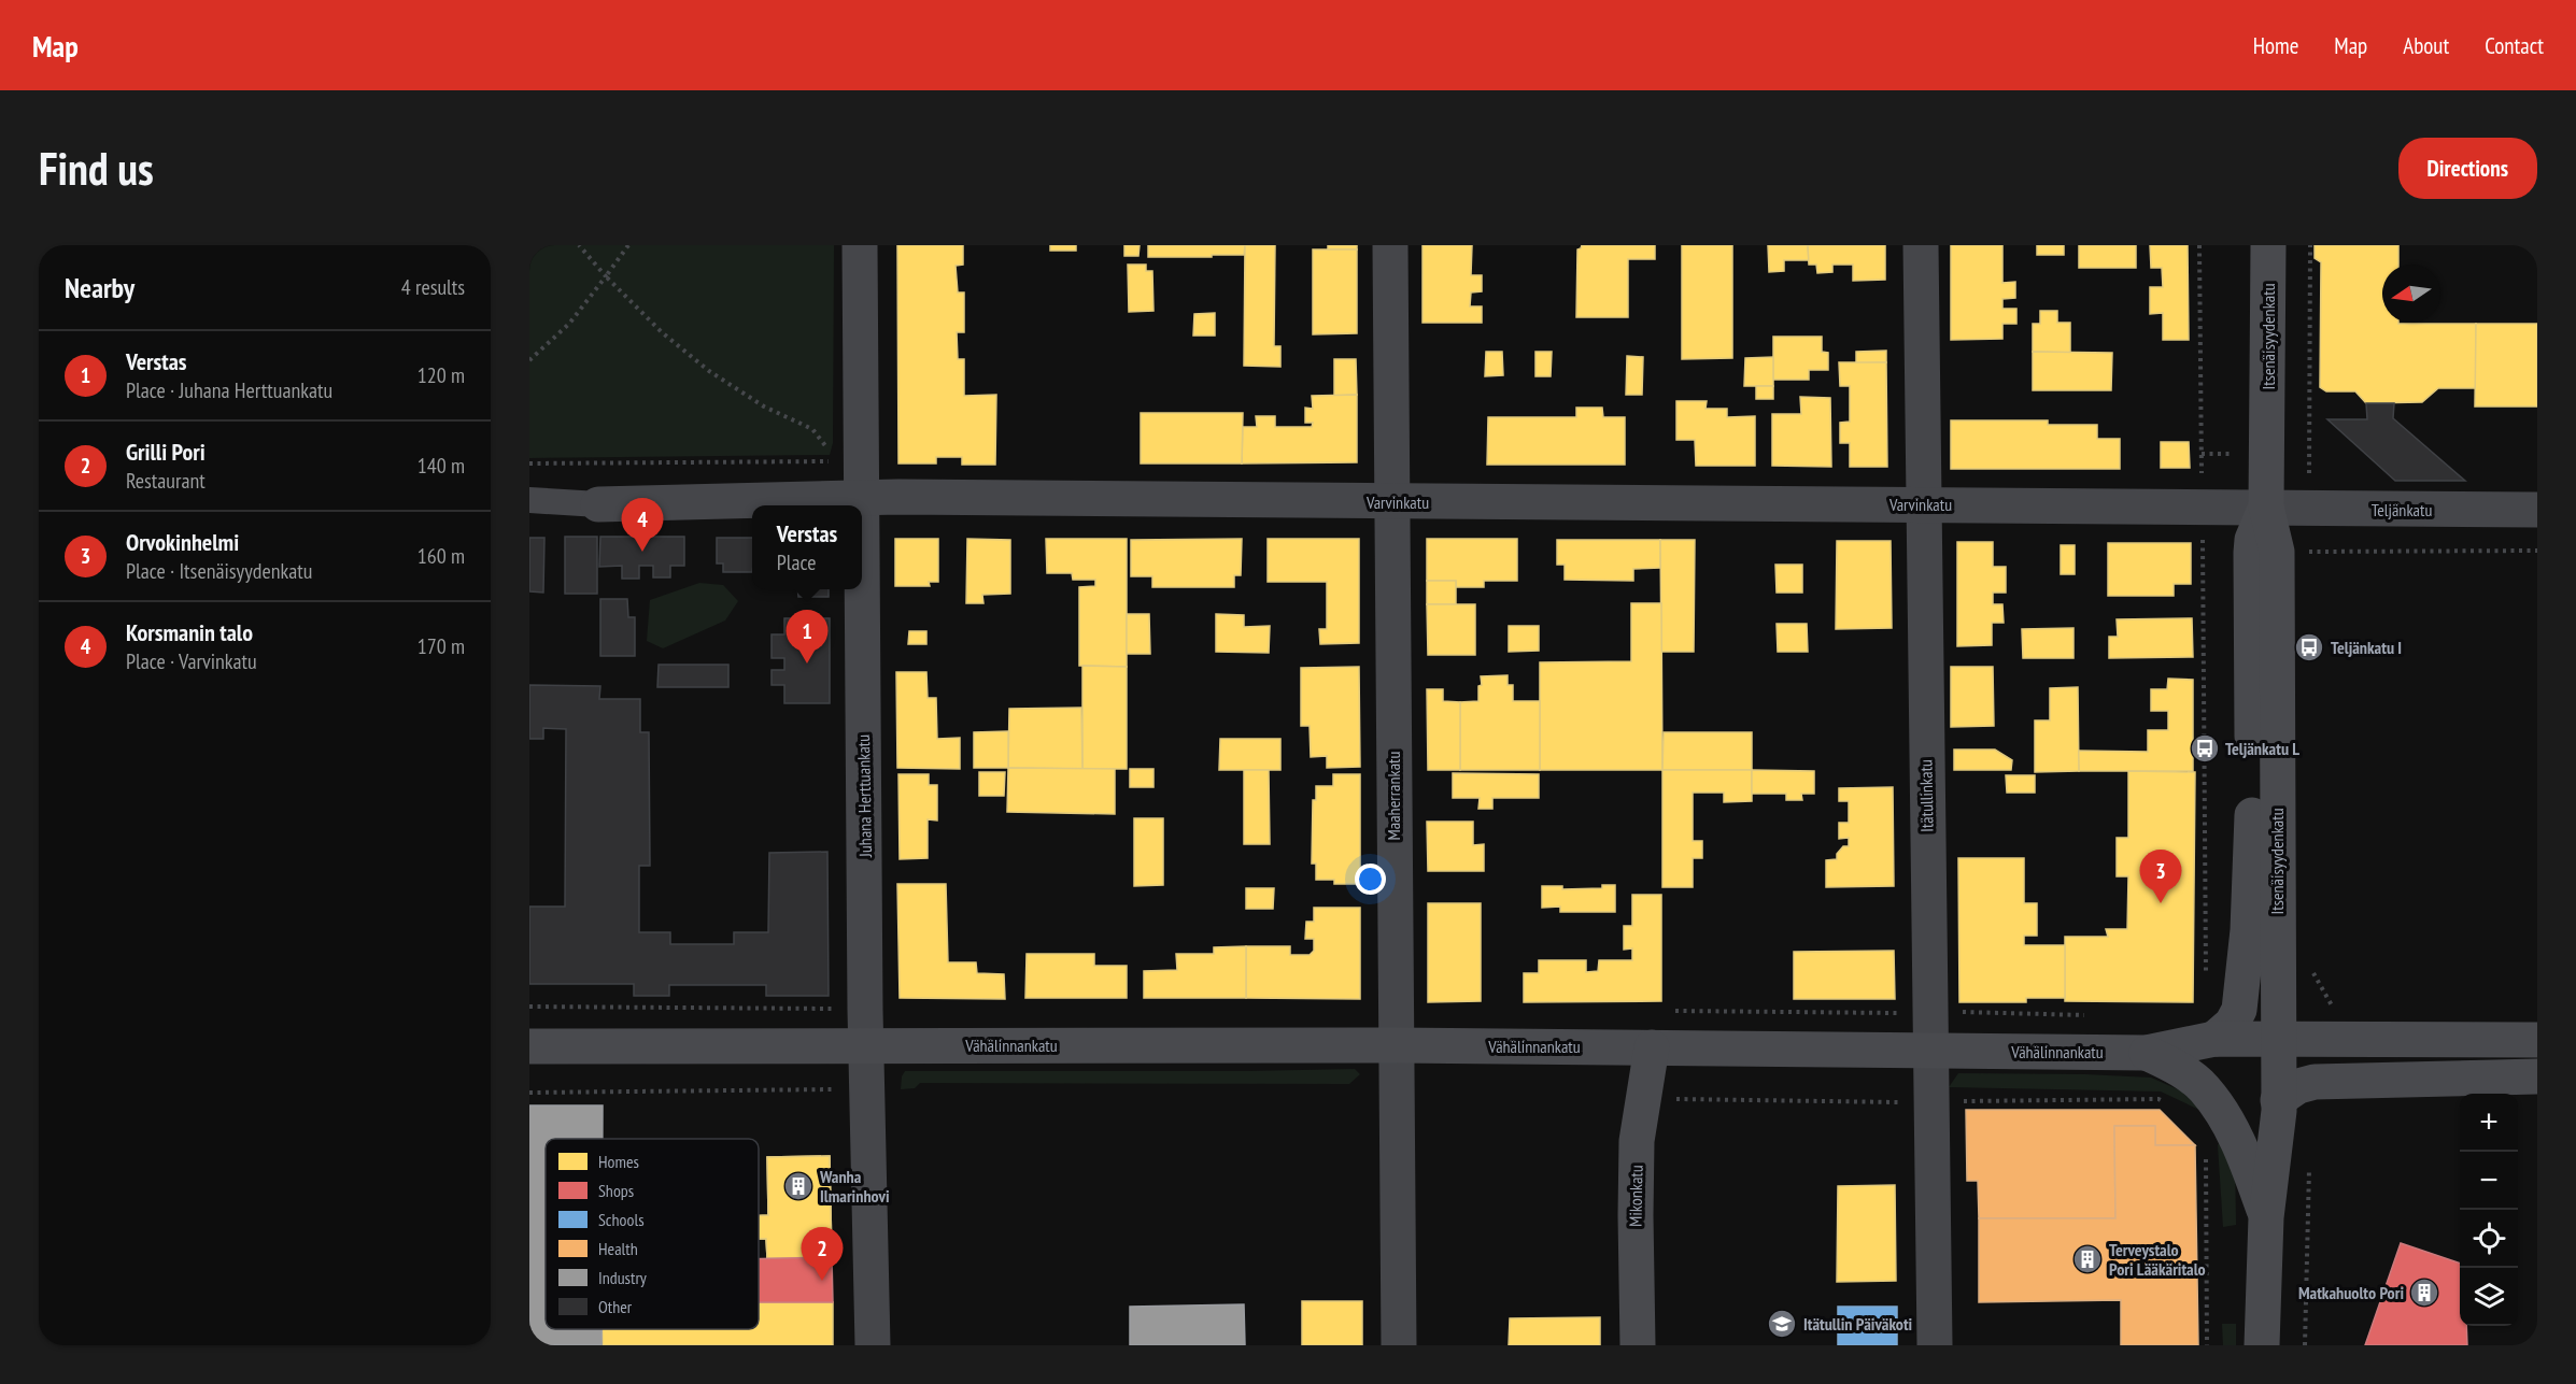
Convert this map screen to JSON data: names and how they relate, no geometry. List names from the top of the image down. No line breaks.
{"streets":{"main road":["Itsenäisyydenkatu","Vähälinnankatu","Mikonkatu"],"street":["Varvinkatu","Teljänkatu","Juhana Herttuankatu","Maaherrankatu","Itätullinkatu"]},"crossings":[["Itsenäisyydenkatu","Varvinkatu"],["Itsenäisyydenkatu","Teljänkatu"],["Itsenäisyydenkatu","Vähälinnankatu"],["Varvinkatu","Teljänkatu"],["Varvinkatu","Juhana Herttuankatu"],["Varvinkatu","Maaherrankatu"],["Varvinkatu","Itätullinkatu"],["Juhana Herttuankatu","Vähälinnankatu"],["Maaherrankatu","Vähälinnankatu"],["Itätullinkatu","Vähälinnankatu"],["Vähälinnankatu","Mikonkatu"]],"places":{"bus stop":["Teljänkatu I","Teljänkatu L"],"building":["Wanha Ilmarinhovi","Terveystalo Pori Lääkäritalo","Matkahuolto Pori"],"school or university":["Itätullin Päiväkoti"]},"legend":["Homes","Shops","Schools","Health","Industry","Other"],"north":"left","page":{"header":"Map","nav":["Home","Map","About","Contact"],"buttons":"Directions","title":"Find us","heading":["Nearby","4 results"],"list":[{"mark":"1","name":"Verstas","note":"Place · Juhana Herttuankatu","value":"120 m"},{"mark":"2","name":"Grilli Pori","note":"Restaurant","value":"140 m"},{"mark":"3","name":"Orvokinhelmi","note":"Place · Itsenäisyydenkatu","value":"160 m"},{"mark":"4","name":"Korsmanin talo","note":"Place · Varvinkatu","value":"170 m"}],"pins":["4","1","3","2"],"popup":["Verstas","Place"],"map_buttons":["+","−"]}}
